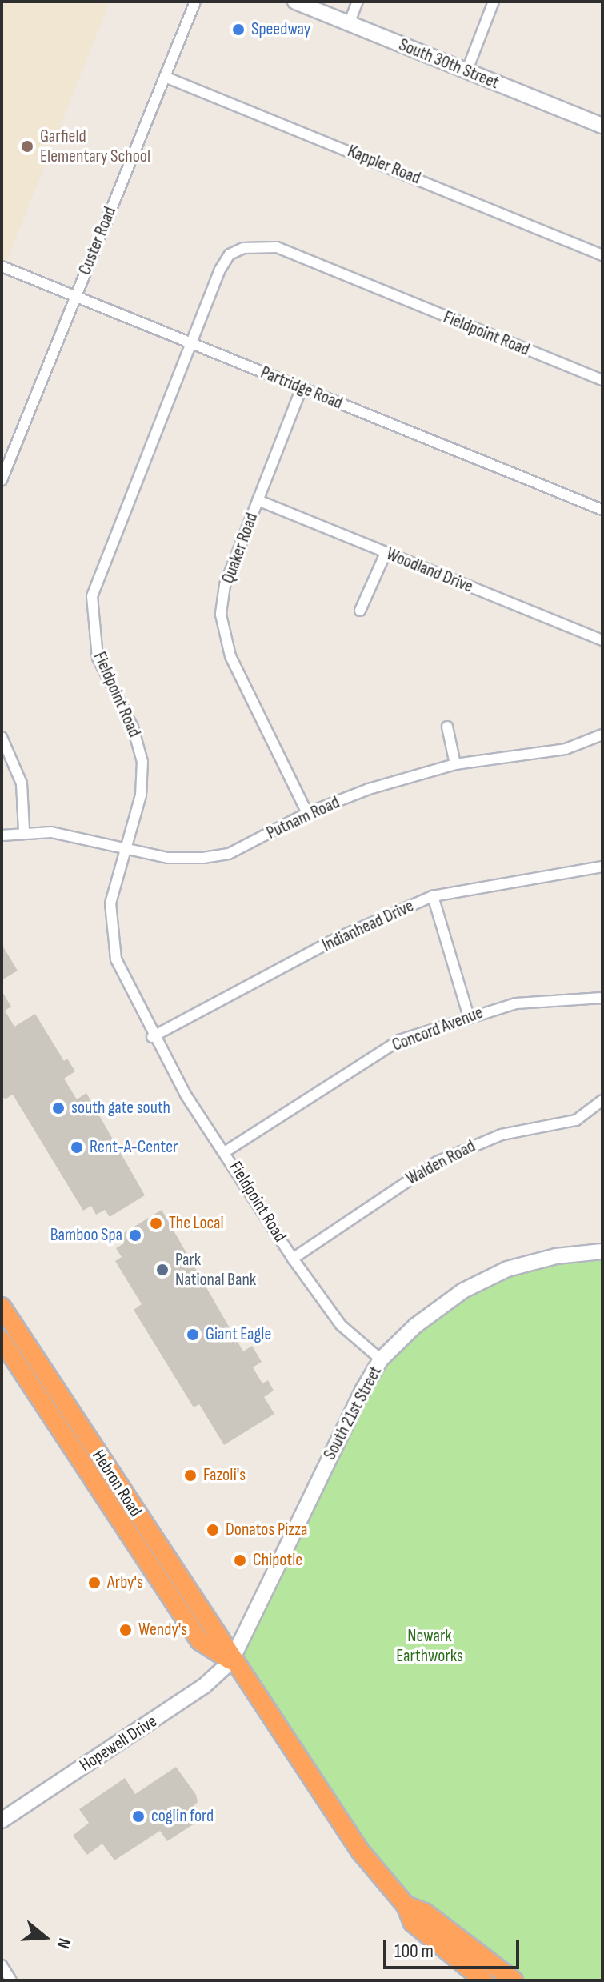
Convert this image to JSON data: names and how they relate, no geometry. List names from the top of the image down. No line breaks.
{"streets":{"highway":["Hebron Road"],"main road":["South 30th Street","South 21st Street","Hopewell Drive"],"street":["Kappler Road","Custer Road","Fieldpoint Road","Partridge Road","Quaker Road","Woodland Drive","Putnam Road","Indianhead Drive","Concord Avenue","Walden Road"]},"crossings":[["Kappler Road","Custer Road"],["Custer Road","Partridge Road"],["Fieldpoint Road","Partridge Road"],["Fieldpoint Road","Putnam Road"],["Fieldpoint Road","Indianhead Drive"],["Fieldpoint Road","Concord Avenue"],["Fieldpoint Road","Walden Road"],["Fieldpoint Road","South 21st Street"],["Partridge Road","Quaker Road"],["Quaker Road","Woodland Drive"],["Quaker Road","Putnam Road"],["South 21st Street","Hebron Road"],["South 21st Street","Hopewell Drive"],["Hebron Road","Hopewell Drive"]],"parks":["Newark Earthworks"],"places":["Speedway","Garfield Elementary School","south gate south","Rent-A-Center","The Local","Bamboo Spa","Park National Bank","Giant Eagle","Fazoli's","Donatos Pizza","Chipotle","Arby's","Wendy's","coglin ford"],"scale_bar":"100 m","north":"right"}
